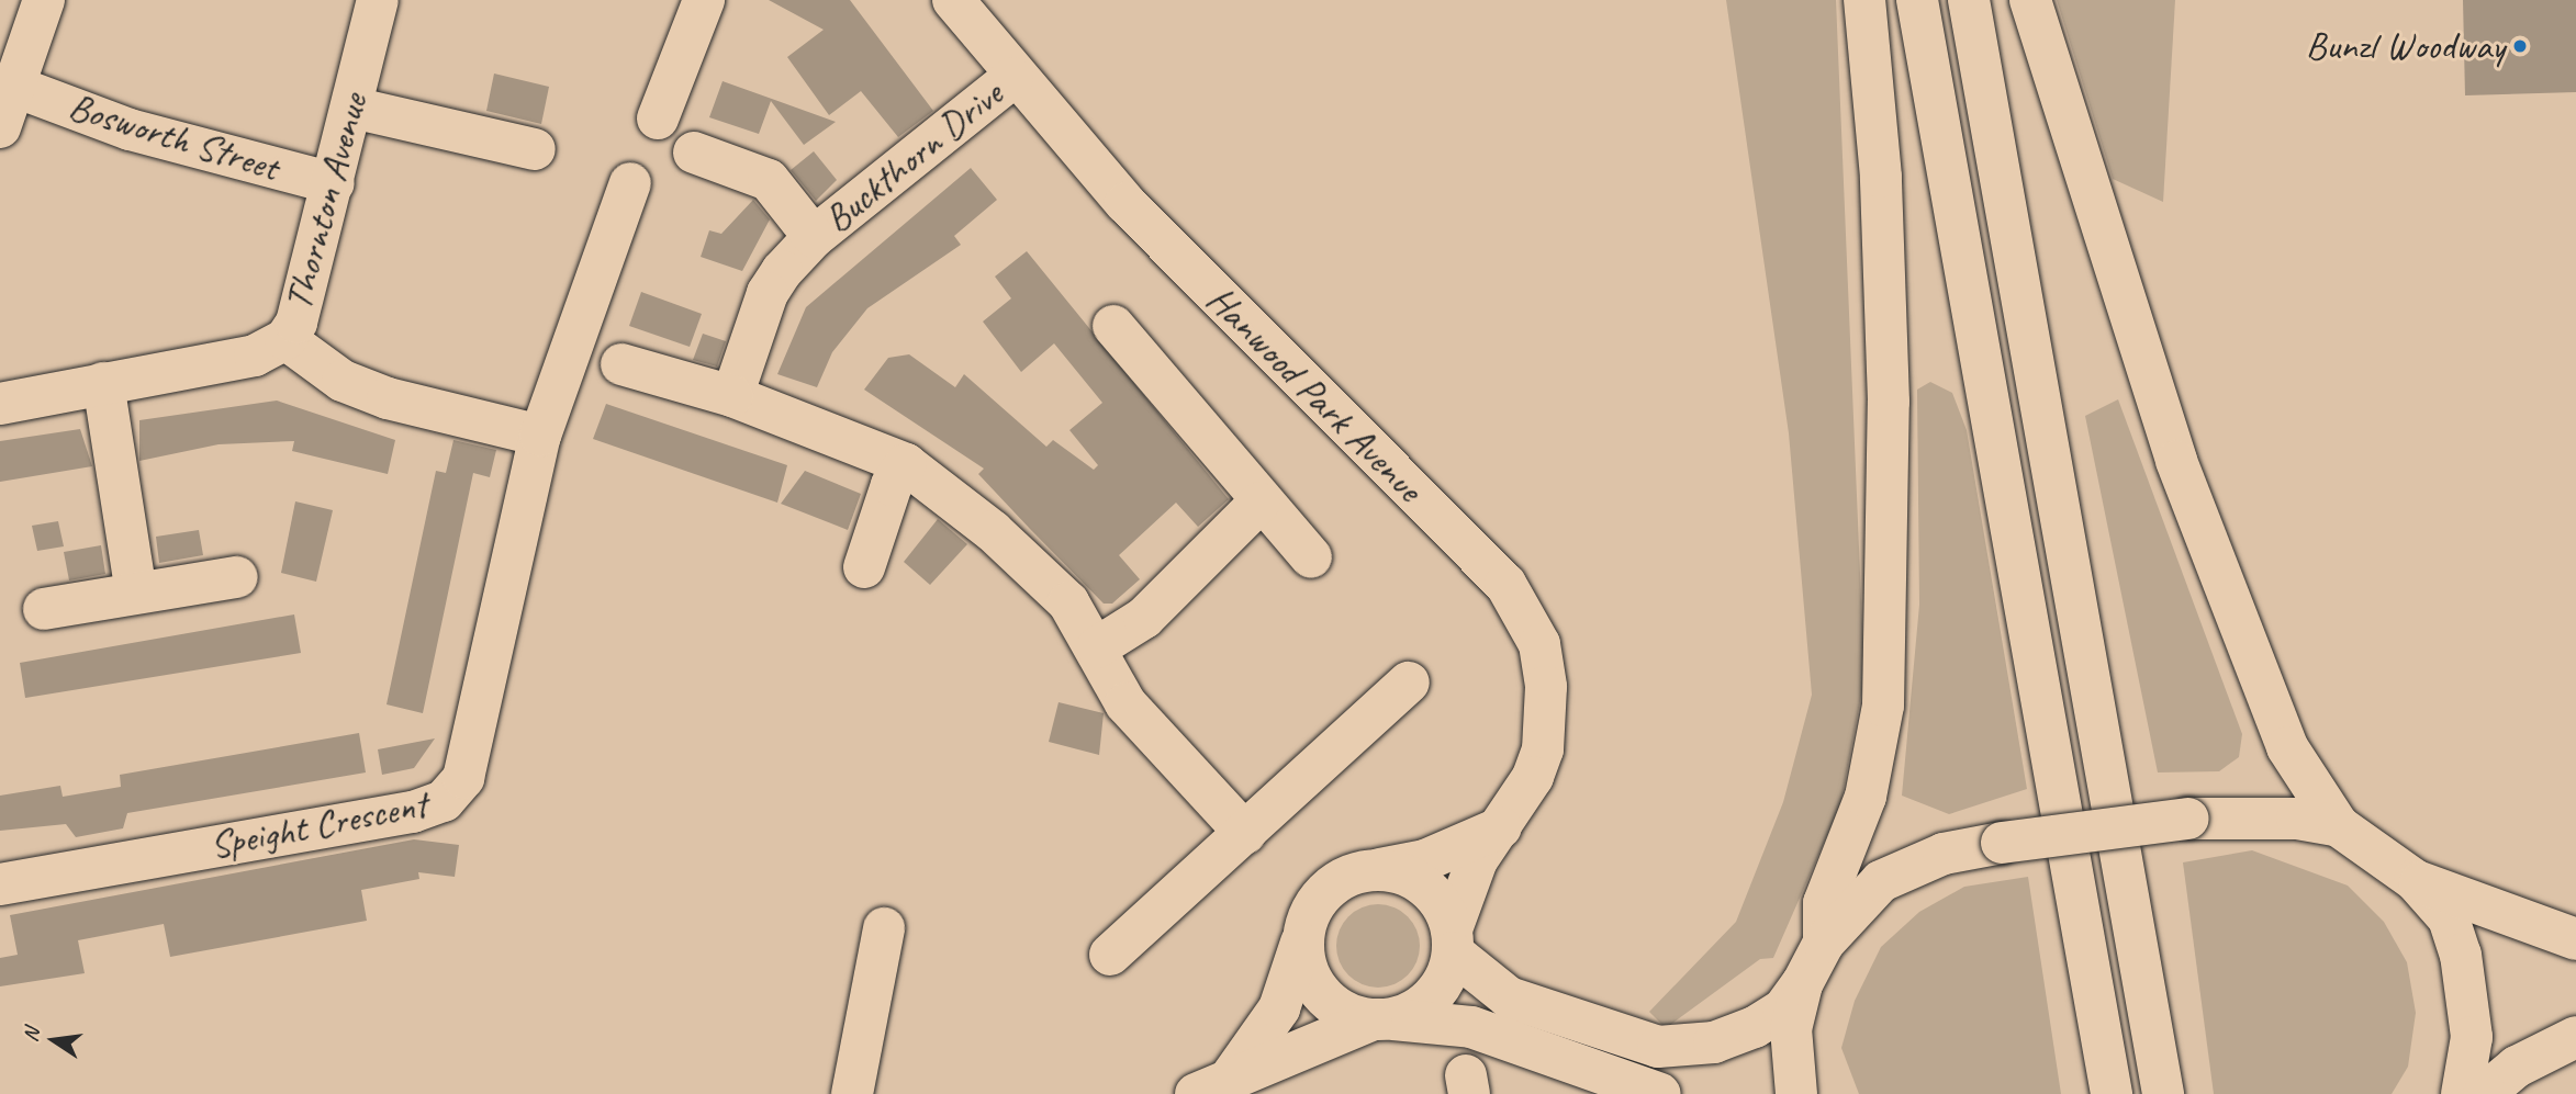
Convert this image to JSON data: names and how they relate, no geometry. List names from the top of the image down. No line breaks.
{"streets":{"main road":["Bosworth Street","Buckthorn Drive","Thornton Avenue","Hanwood Park Avenue","Speight Crescent"]},"crossings":[["Bosworth Street","Thornton Avenue"],["Buckthorn Drive","Hanwood Park Avenue"]],"places":["Bunzl Woodway"],"north":"left"}
